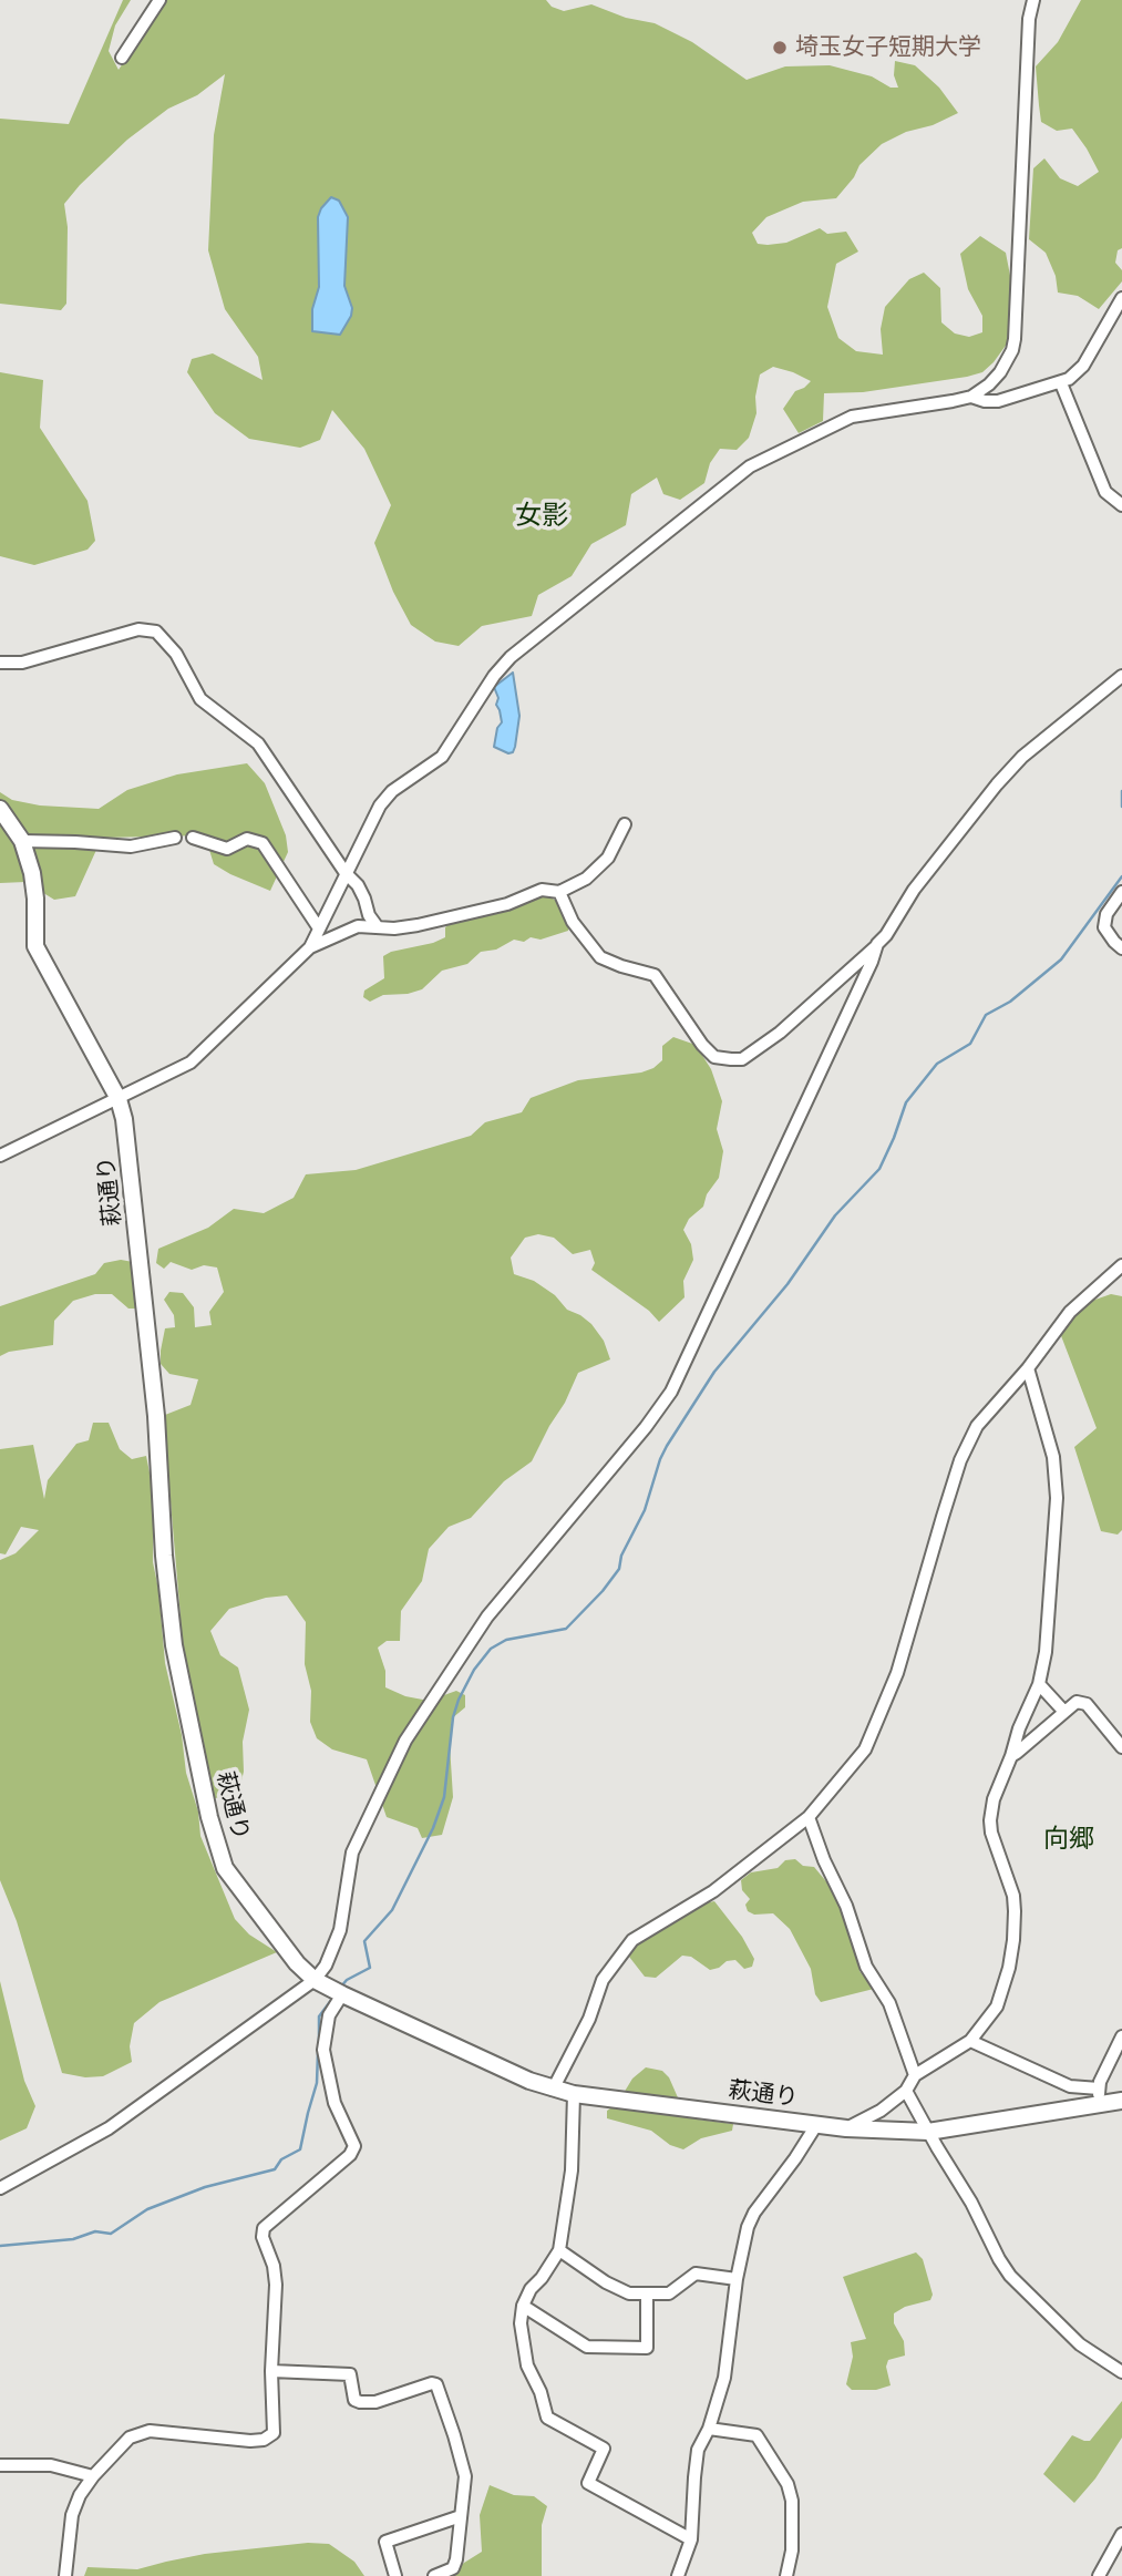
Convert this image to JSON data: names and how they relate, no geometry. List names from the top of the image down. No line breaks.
{"streets":{"street":["萩通り"]},"districts":["女影","向郷"],"places":["埼玉女子短期大学"]}
